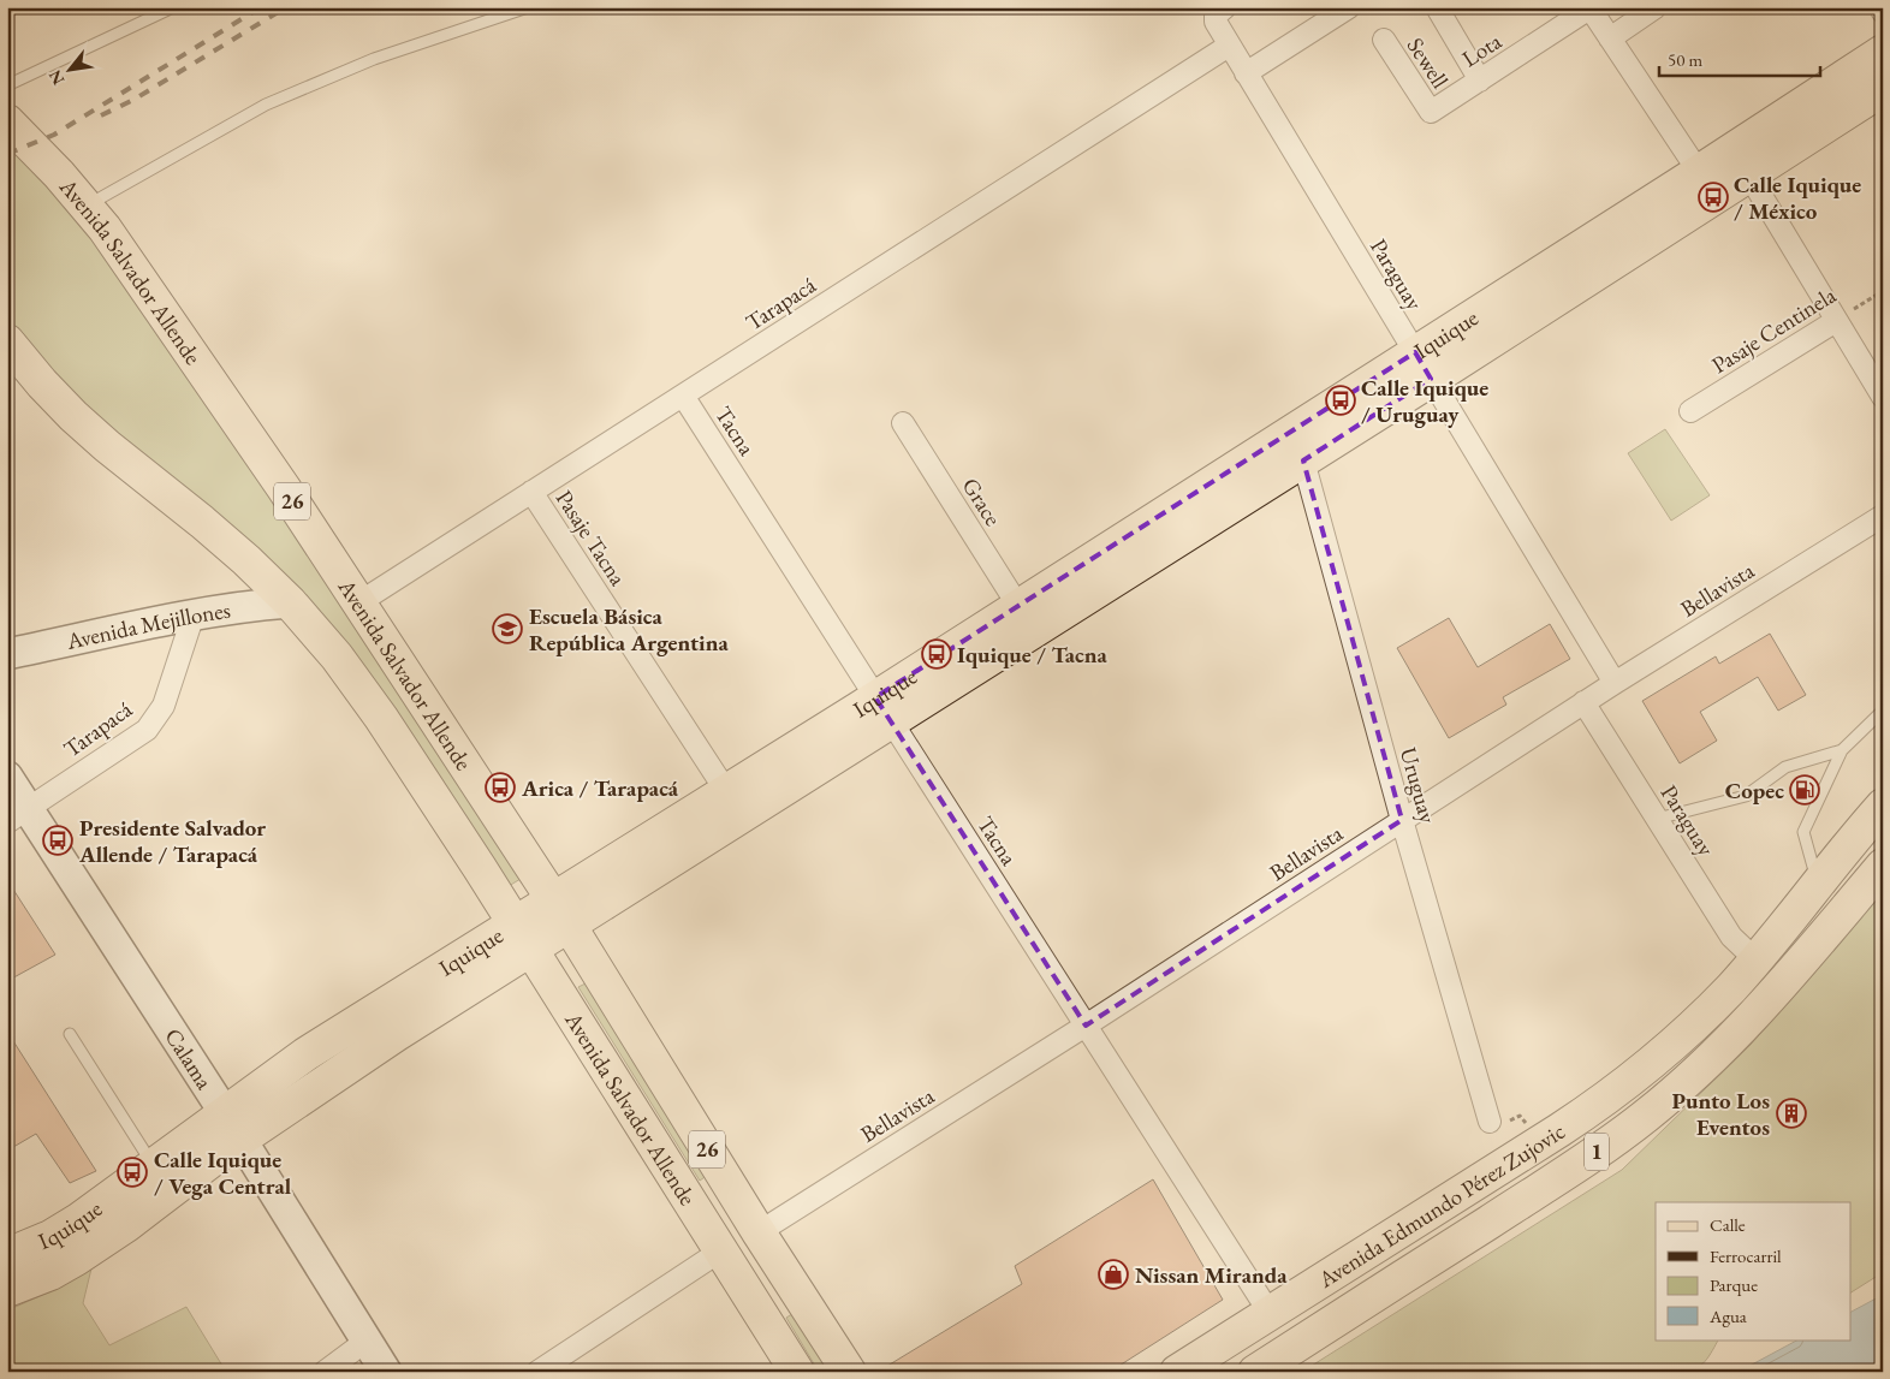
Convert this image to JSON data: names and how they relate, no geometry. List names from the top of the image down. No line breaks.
{"streets":{"main road":["Avenida Salvador Allende","Iquique","26","1","Avenida Edmundo Pérez Zujovic"],"street":["Lota","Sewell","Paraguay","Tarapacá","Pasaje Centinela","Tacna","Grace","Pasaje Tacna","Bellavista","Avenida Mejillones","Uruguay","Calama"]},"crossings":[["Lota","Sewell"],["Avenida Salvador Allende","Tarapacá"],["Avenida Salvador Allende","Iquique"],["Avenida Salvador Allende","Bellavista"],["Avenida Salvador Allende","Avenida Mejillones"],["Paraguay","Tarapacá"],["Paraguay","Iquique"],["Paraguay","Bellavista"],["Paraguay","Avenida Edmundo Pérez Zujovic"],["Tarapacá","Tacna"],["Tarapacá","Pasaje Tacna"],["Tarapacá","Avenida Mejillones"],["Tarapacá","Calama"],["Iquique","Tacna"],["Iquique","Grace"],["Iquique","Pasaje Tacna"],["Iquique","Uruguay"],["Iquique","Calama"],["Tacna","Bellavista"],["Tacna","Avenida Edmundo Pérez Zujovic"],["Bellavista","Uruguay"]],"places":{"bus stop":["Calle Iquique / México","Calle Iquique / Uruguay","Iquique / Tacna","Arica / Tarapacá","Presidente Salvador Allende / Tarapacá","Calle Iquique / Vega Central"],"school or university":["Escuela Básica República Argentina"],"fuel station":["Copec"],"building":["Punto Los Eventos"],"shop":["Nissan Miranda"]},"legend":["Calle","Ferrocarril","Parque","Agua"],"scale_bar":"50 m","north":"bottom left"}
